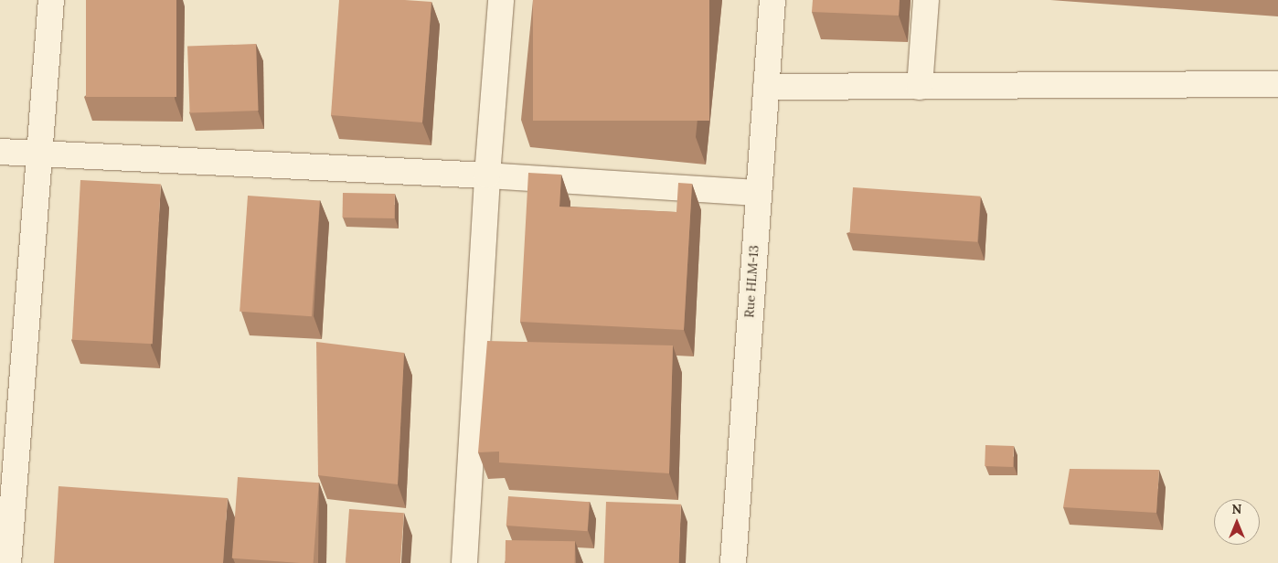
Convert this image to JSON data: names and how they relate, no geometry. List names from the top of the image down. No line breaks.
{"streets":{"street":["Rue HLM-13"]},"north":"top"}
